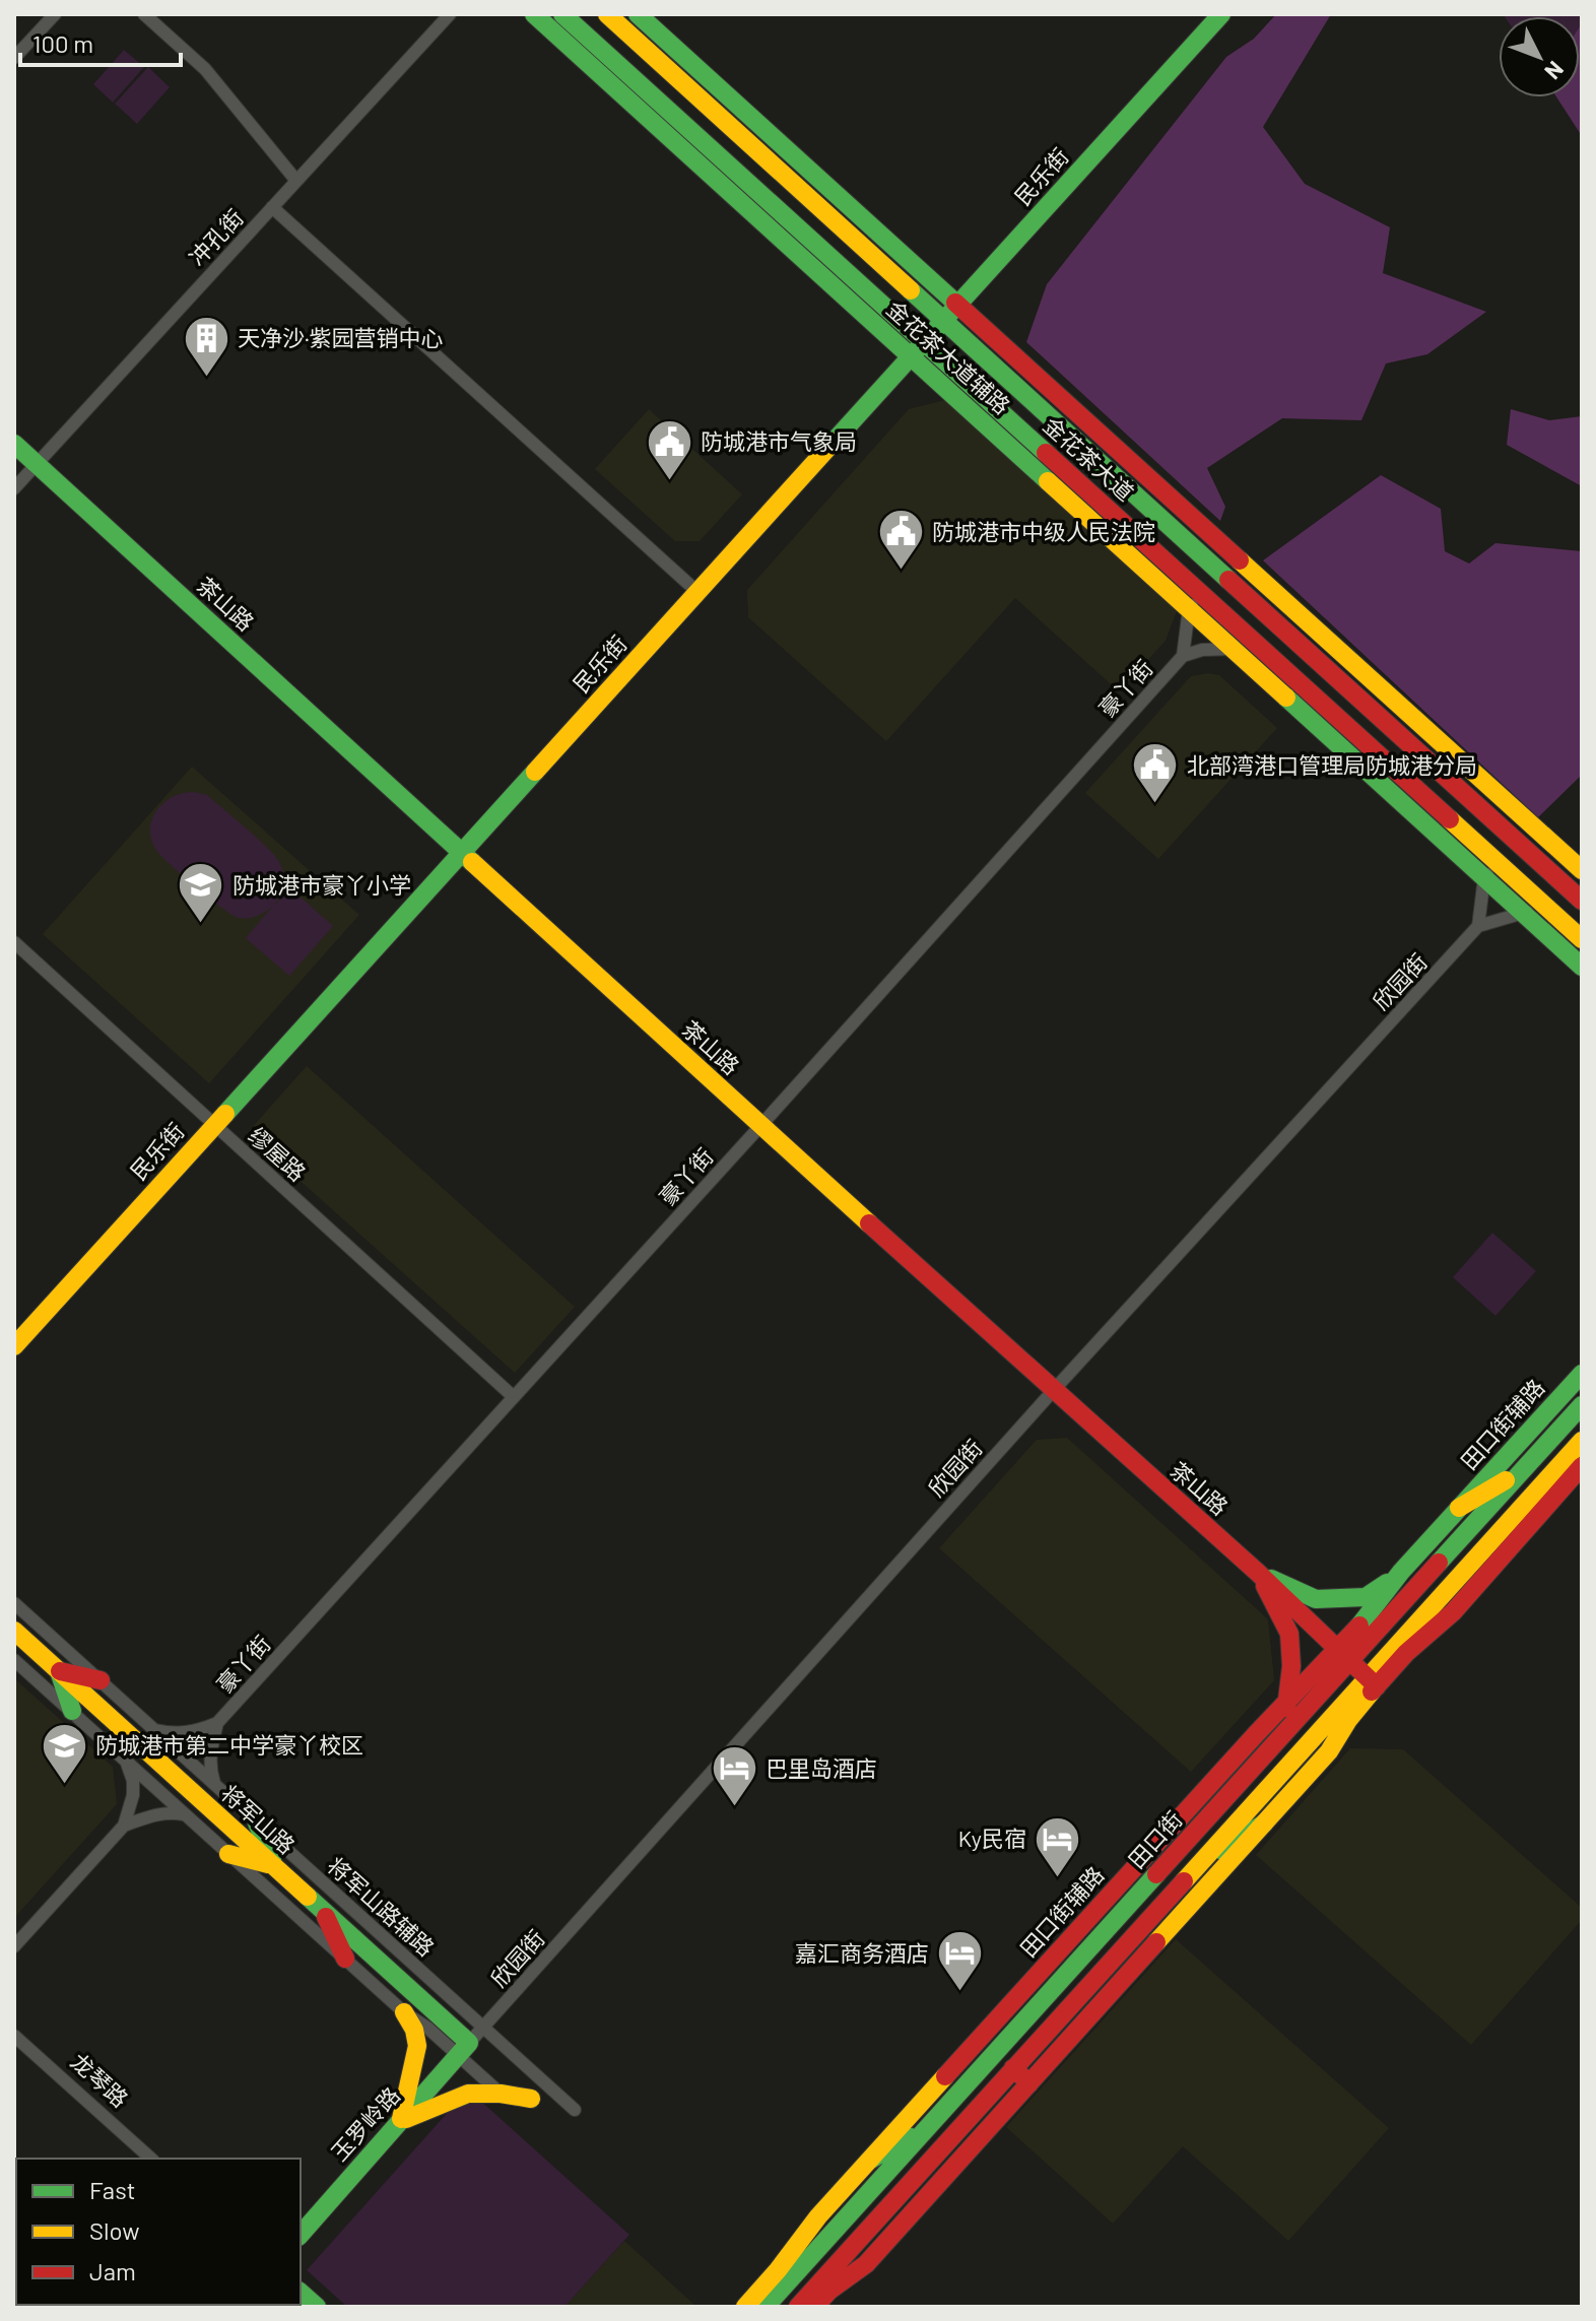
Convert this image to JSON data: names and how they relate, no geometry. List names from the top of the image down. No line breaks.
{"streets":{"main road":["民乐街","金花茶大道辅路","金花茶大道","茶山路","田口街辅路","将军山路","田口街","玉罗岭路"],"street":["冲孔街","豪丫街","欣园街","缪屋路","将军山路辅路","龙琴路"]},"crossings":[["民乐街","金花茶大道辅路"],["民乐街","金花茶大道"],["民乐街","茶山路"],["民乐街","缪屋路"],["冲孔街","茶山路"],["金花茶大道辅路","金花茶大道"],["茶山路","豪丫街"],["茶山路","欣园街"],["茶山路","田口街辅路"],["茶山路","田口街"],["豪丫街","缪屋路"],["豪丫街","将军山路辅路"],["欣园街","将军山路"],["欣园街","将军山路辅路"],["欣园街","玉罗岭路"],["田口街辅路","田口街"],["将军山路","玉罗岭路"]],"places":{"building":["天净沙·紫园营销中心"],"public building":["防城港市气象局","防城港市中级人民法院","北部湾港口管理局防城港分局"],"school or university":["防城港市豪丫小学","防城港市第二中学豪丫校区"],"hotel":["巴里岛酒店","Ky民宿","嘉汇商务酒店"]},"legend":["Fast","Slow","Jam"],"scale_bar":"100 m","north":"bottom right"}
